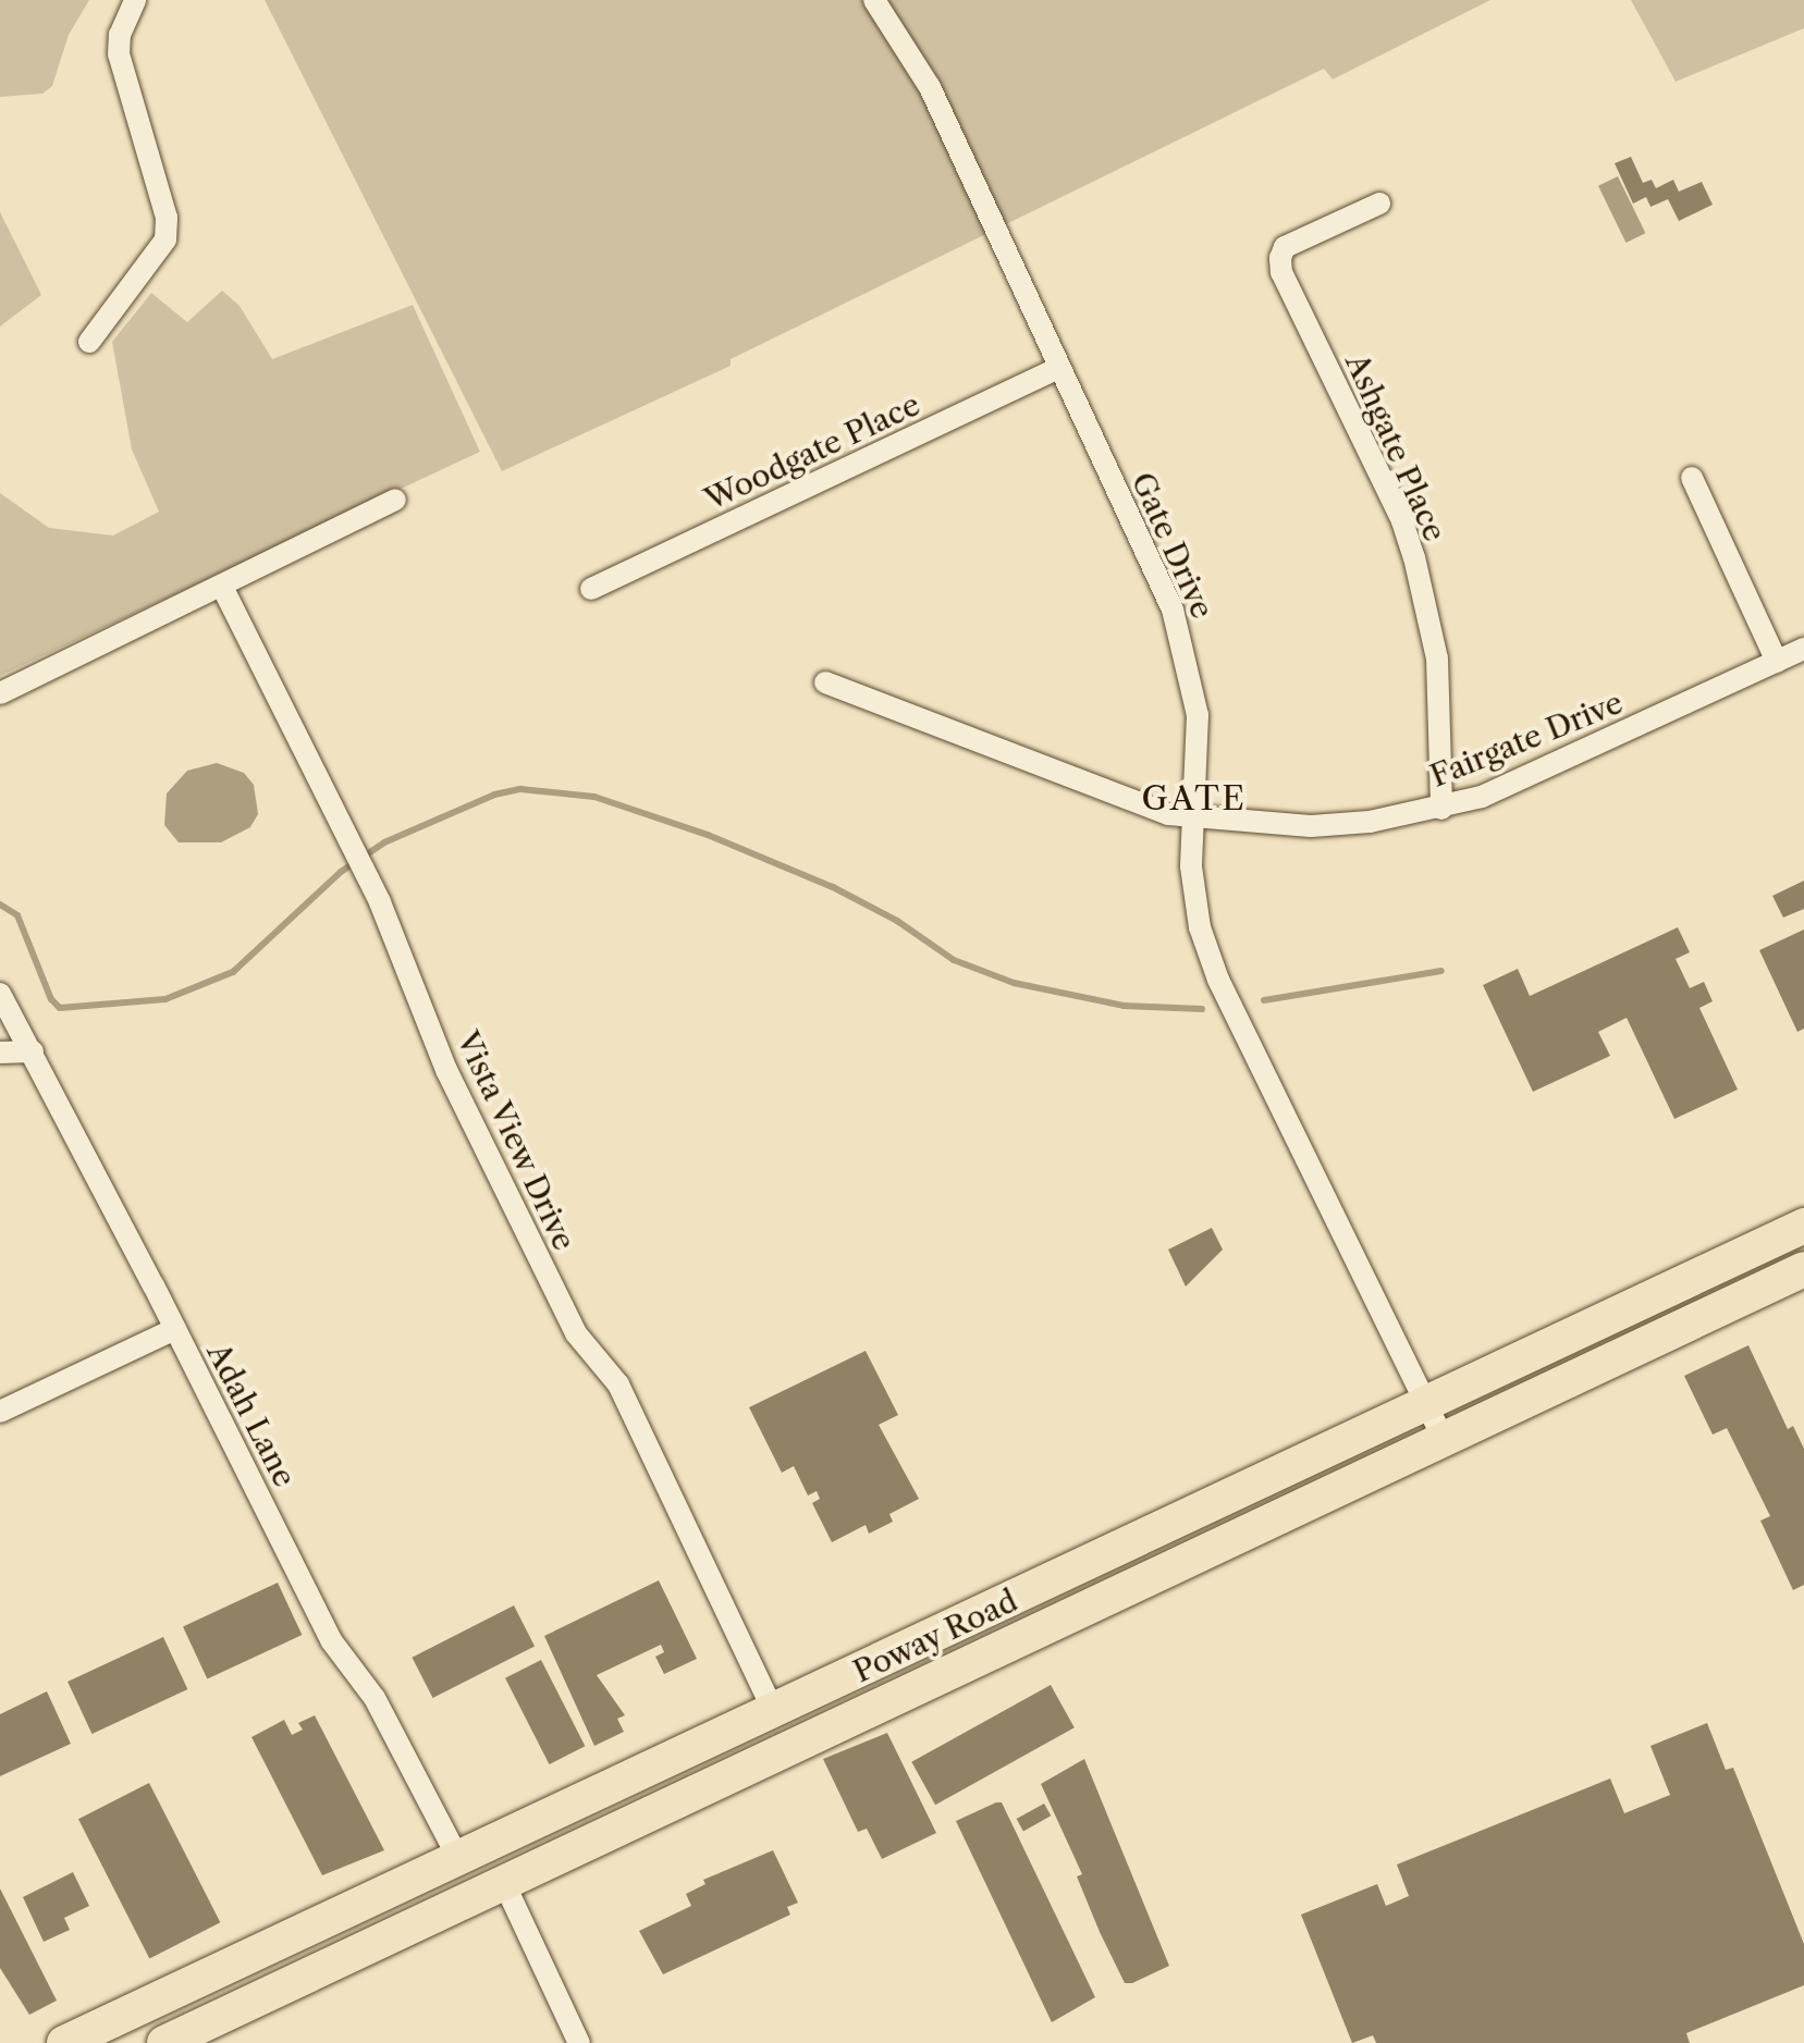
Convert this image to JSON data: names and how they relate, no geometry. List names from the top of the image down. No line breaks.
{"streets":{"main road":["Poway Road"],"street":["Ashgate Place","Woodgate Place","Gate Drive","Fairgate Drive","Vista View Drive","Adah Lane"]},"crossings":[["Ashgate Place","Fairgate Drive"],["Woodgate Place","Gate Drive"],["Gate Drive","Fairgate Drive"],["Gate Drive","Poway Road"],["Vista View Drive","Poway Road"],["Adah Lane","Poway Road"]],"districts":["GATE"]}
